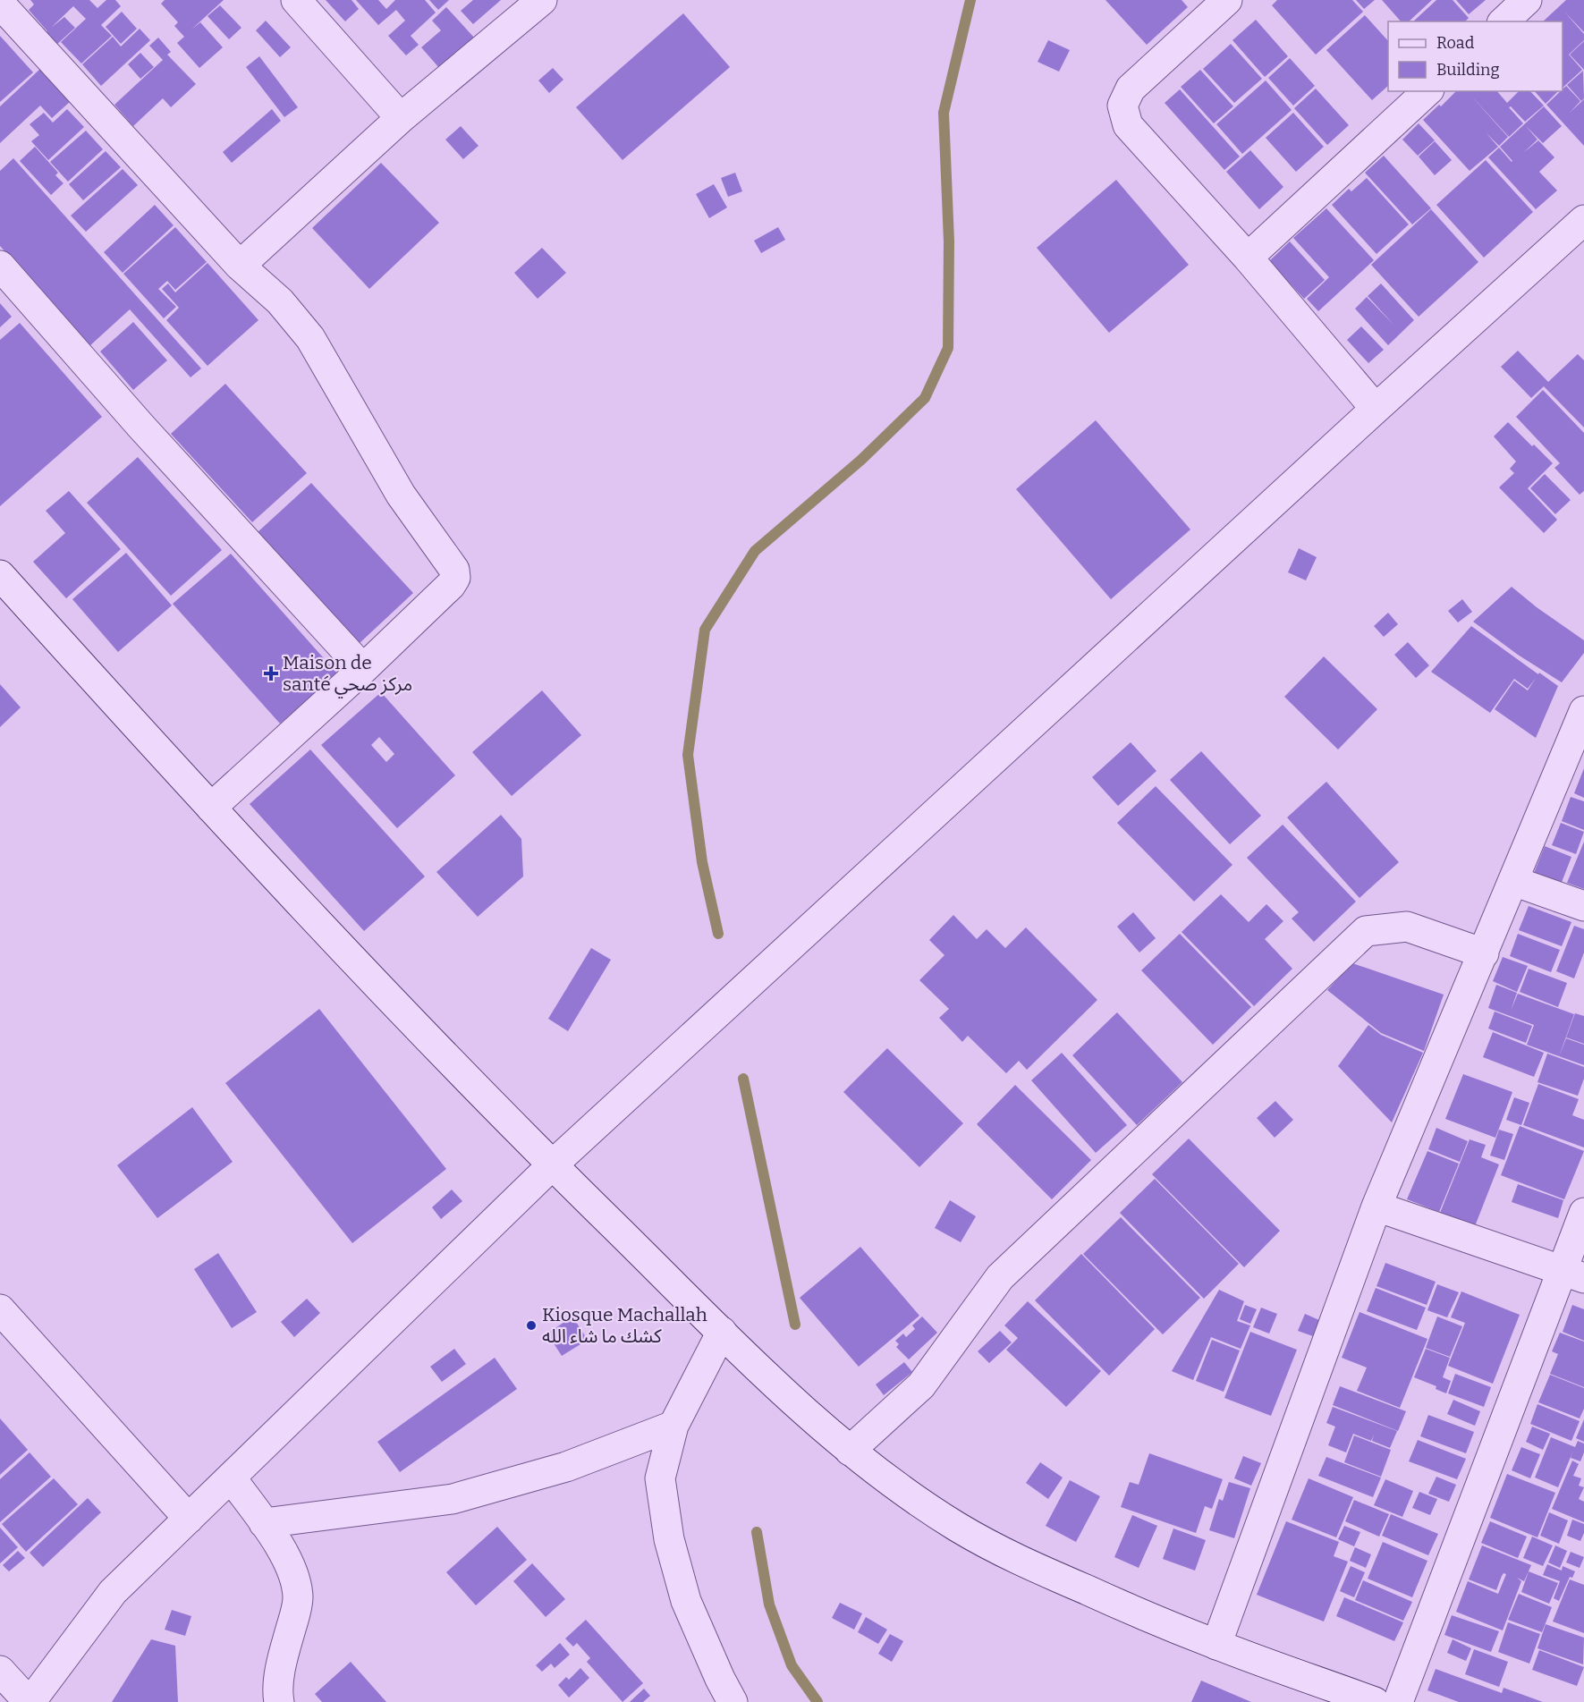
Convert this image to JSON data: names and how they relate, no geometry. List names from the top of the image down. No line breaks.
{"places":{"health":["Maison de santé مركز صحي"],"other":["Kiosque Machallah كشك ما شاء الله"]},"legend":["Road","Building"]}
